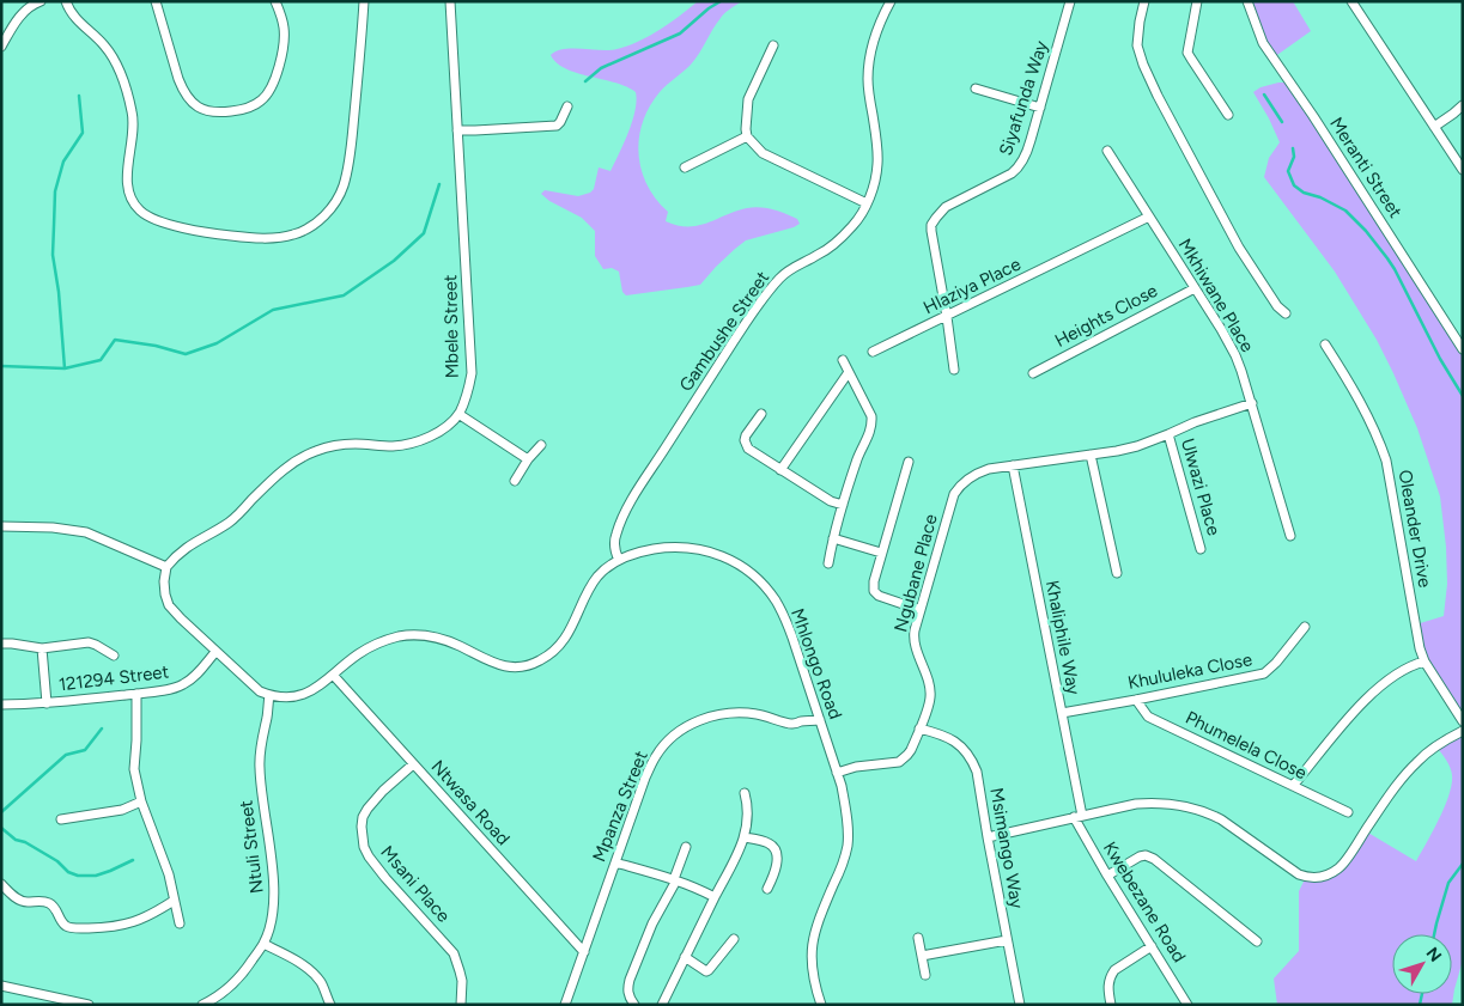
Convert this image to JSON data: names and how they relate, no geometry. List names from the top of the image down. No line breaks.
{"streets":{"street":["Siyafunda Way","Meranti Street","Hlaziya Place","Mkhiwane Place","Heights Close","Mbele Street","Gambushe Street","Ulwazi Place","Oleander Drive","Ngubane Place","Khaliphile Way","Mhlongo Road","Khululeka Close","121294 Street","Phumelela Close","Ntwasa Road","Mpanza Street","Ntuli Street","Msimango Way","Msani Place","Kwebezane Road"]},"crossings":[["Siyafunda Way","Hlaziya Place"],["Hlaziya Place","Mkhiwane Place"],["Mkhiwane Place","Heights Close"],["Mkhiwane Place","Ngubane Place"],["Gambushe Street","Mhlongo Road"],["Ulwazi Place","Ngubane Place"],["Ngubane Place","Khaliphile Way"],["Ngubane Place","Mhlongo Road"],["Ngubane Place","Msimango Way"],["Khaliphile Way","Khululeka Close"],["Khaliphile Way","Kwebezane Road"],["Mhlongo Road","Ntwasa Road"],["Mhlongo Road","Mpanza Street"],["Mhlongo Road","Ntuli Street"],["Khululeka Close","Phumelela Close"],["Ntwasa Road","Mpanza Street"],["Ntwasa Road","Msani Place"]],"north":"top right"}
